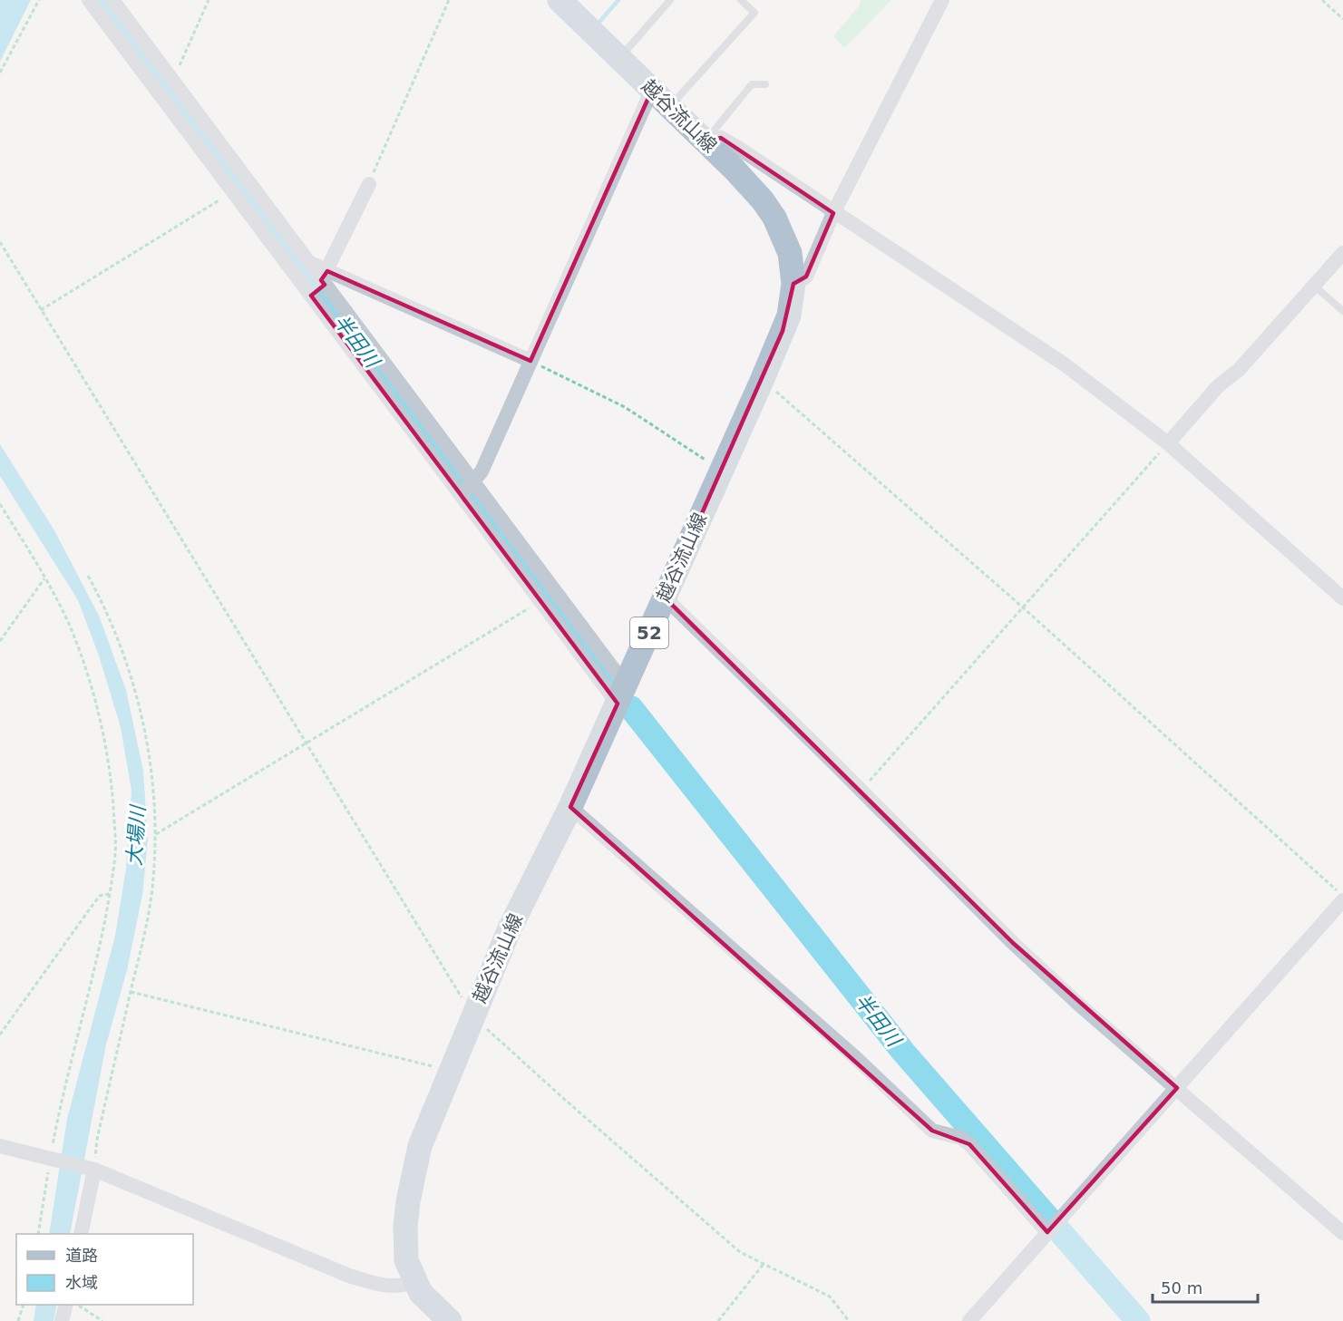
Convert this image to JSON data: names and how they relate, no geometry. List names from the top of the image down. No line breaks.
{"streets":{"main road":["越谷流山線","52"]},"water":["半田川","大場川"],"legend":["道路","水域"],"scale_bar":"50 m"}
